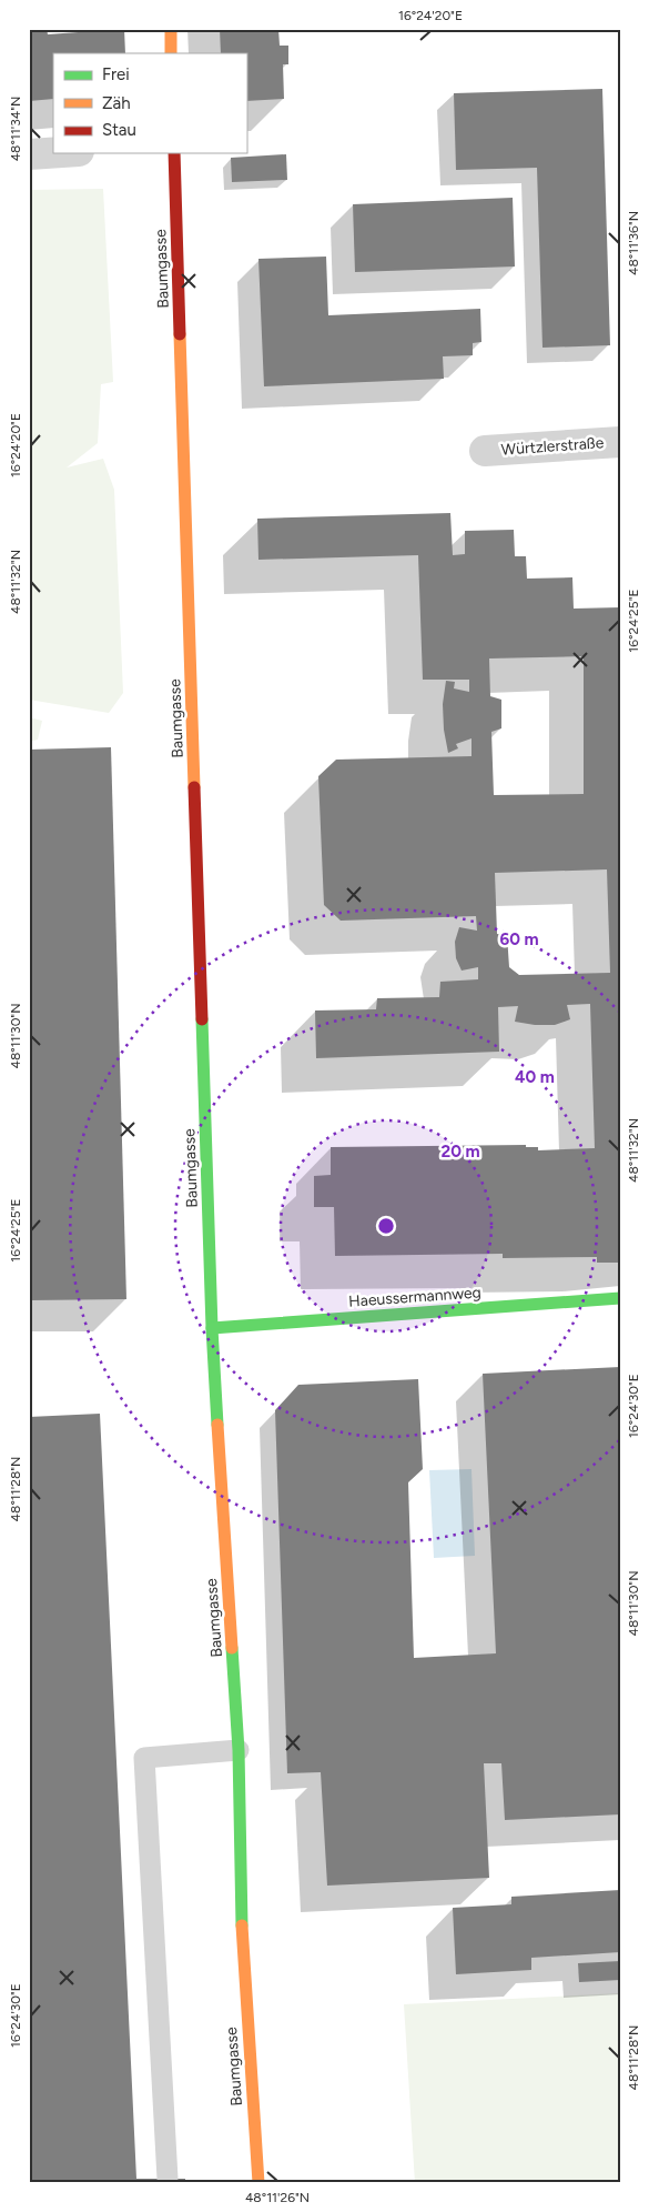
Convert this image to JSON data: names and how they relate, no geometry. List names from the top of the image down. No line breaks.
{"streets":{"main road":["Baumgasse","Haeussermannweg"],"street":["Würtzlerstraße"]},"crossings":[["Baumgasse","Haeussermannweg"]],"legend":["Frei","Zäh","Stau"],"coordinates":["16°24'20\"E","48°11'34\"N","48°11'36\"N","48°11'32\"N","16°24'25\"E","48°11'30\"N","16°24'30\"E","48°11'28\"N","48°11'26\"N"],"rings":["60 m","40 m","20 m"]}
